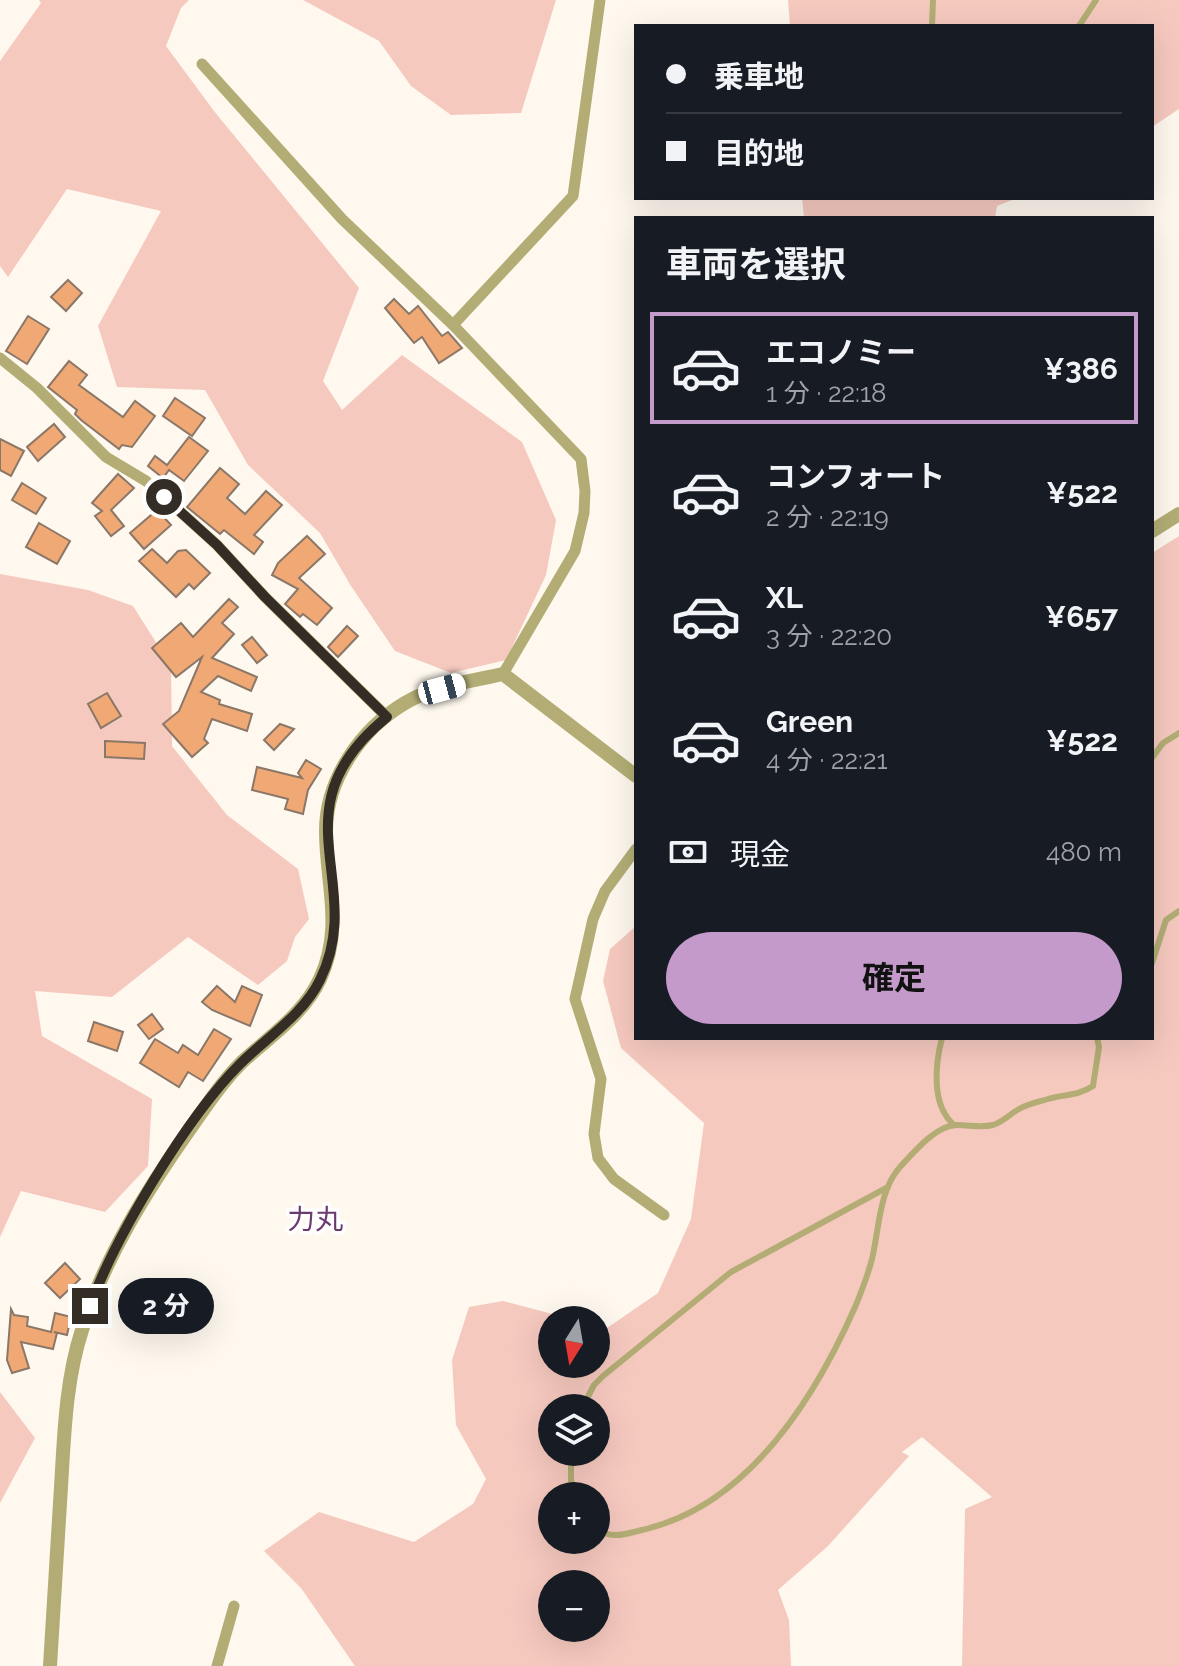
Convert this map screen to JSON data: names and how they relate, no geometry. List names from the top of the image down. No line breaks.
{"districts":["力丸"],"north":"bottom","page":{"banner":["乗車地","目的地"],"heading":"車両を選択","list":[{"name":"エコノミー","note":"1 分 · 22:18","value":"¥386"},{"name":"コンフォート","note":"2 分 · 22:19","value":"¥522"},{"name":"XL","note":"3 分 · 22:20","value":"¥657"},{"name":"Green","note":"4 分 · 22:21","value":"¥522"}],"pay":["現金","480 m"],"buttons":"確定","bubble":"2 分","map_buttons":["+","−"]}}
